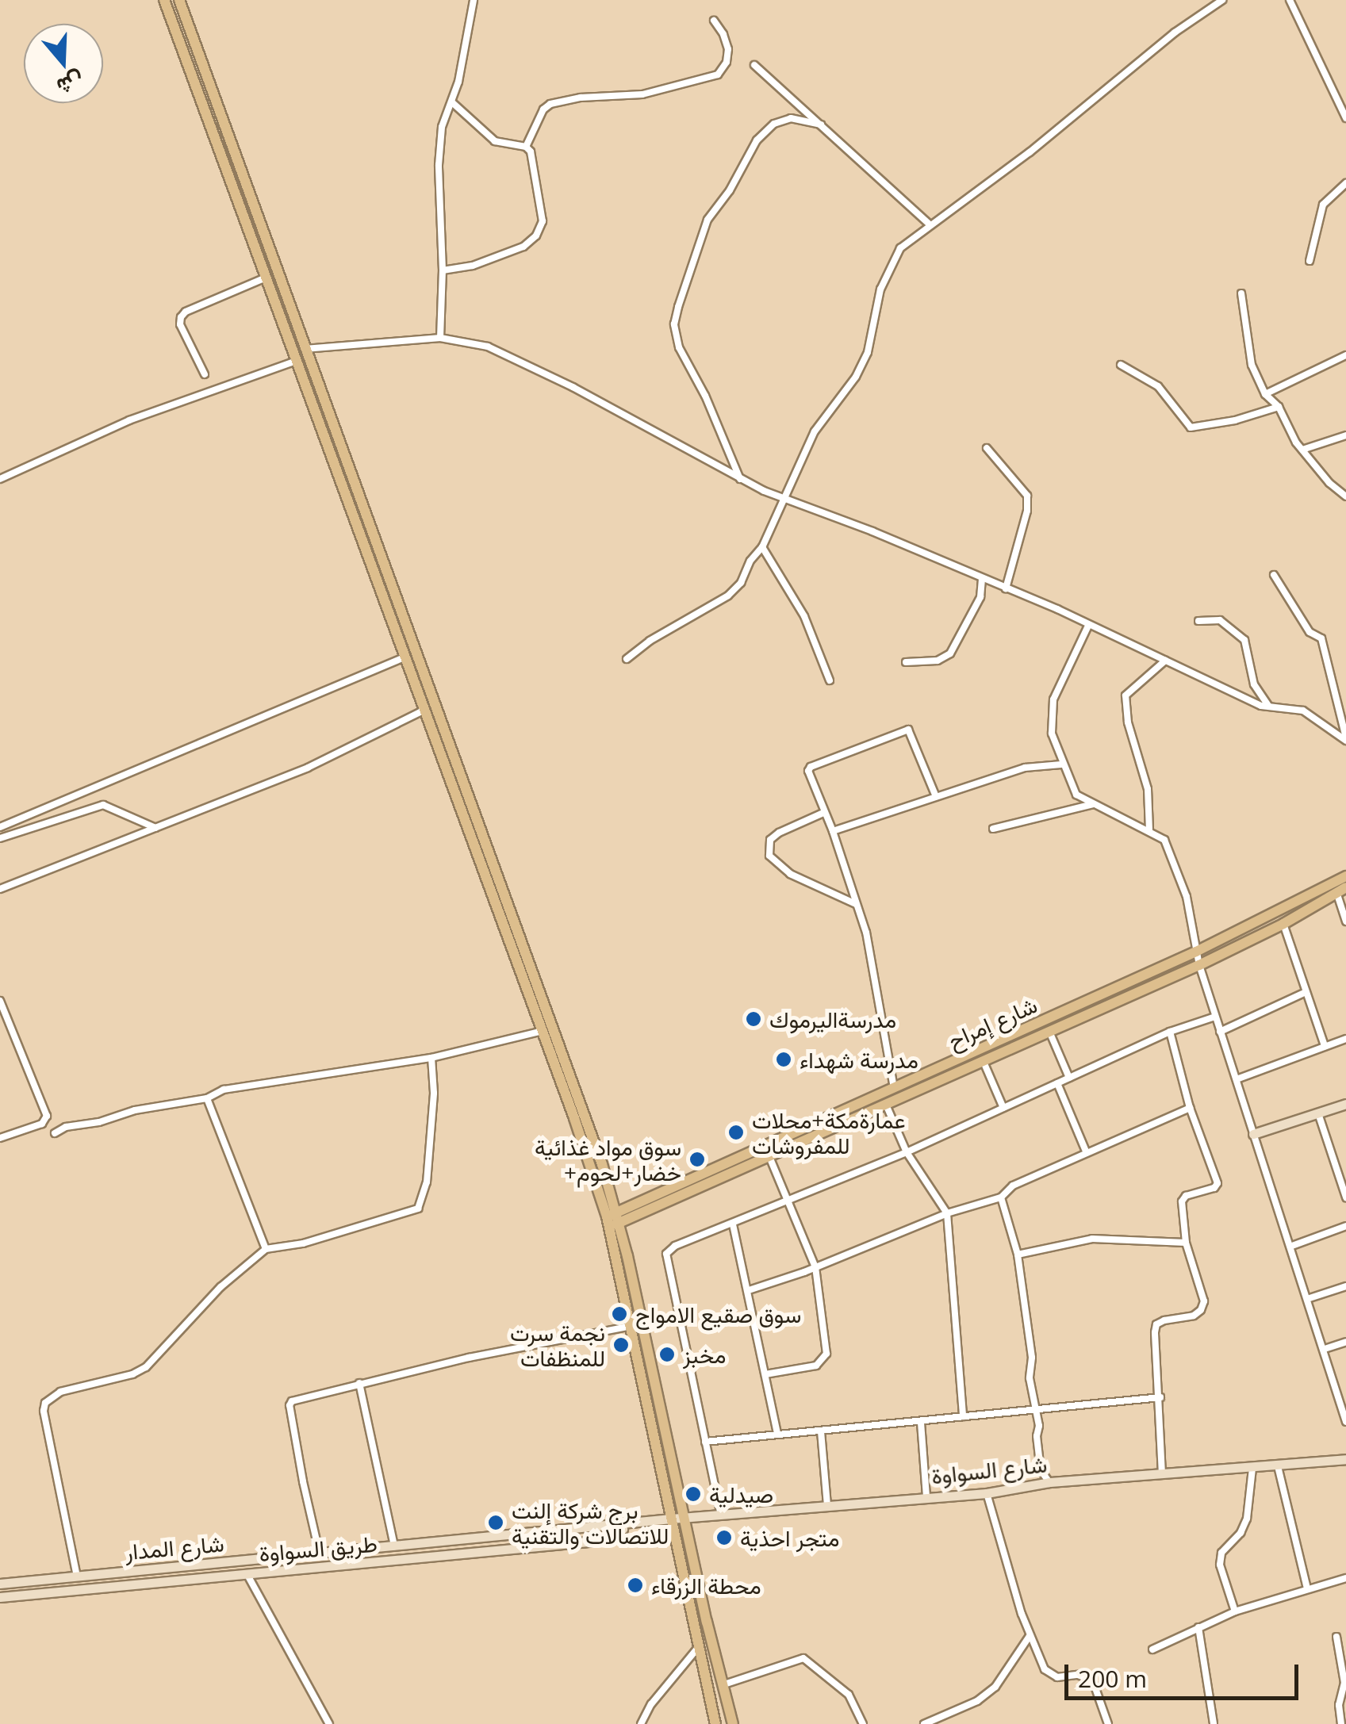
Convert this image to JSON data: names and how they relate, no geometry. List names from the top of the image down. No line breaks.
{"streets":{"main road":["شارع إمراح"],"street":["شارع السواوة","شارع المدار","طريق السواوة"]},"crossings":[["شارع السواوة","شارع المدار"],["شارع السواوة","طريق السواوة"],["شارع المدار","طريق السواوة"]],"places":["مدرسةاليرموك","مدرسة شهداء","عمارةمكة+محلات للمفروشات","سوق مواد غذائية +خضار+لحوم","سوق صقيع الامواج","نجمة سرت للمنظفات","مخبز","صيدلية","برج شركة إلنت للاتصالات والتقنية","متجر احذية","محطة الزرقاء"],"scale_bar":"200 m","north":"bottom"}
